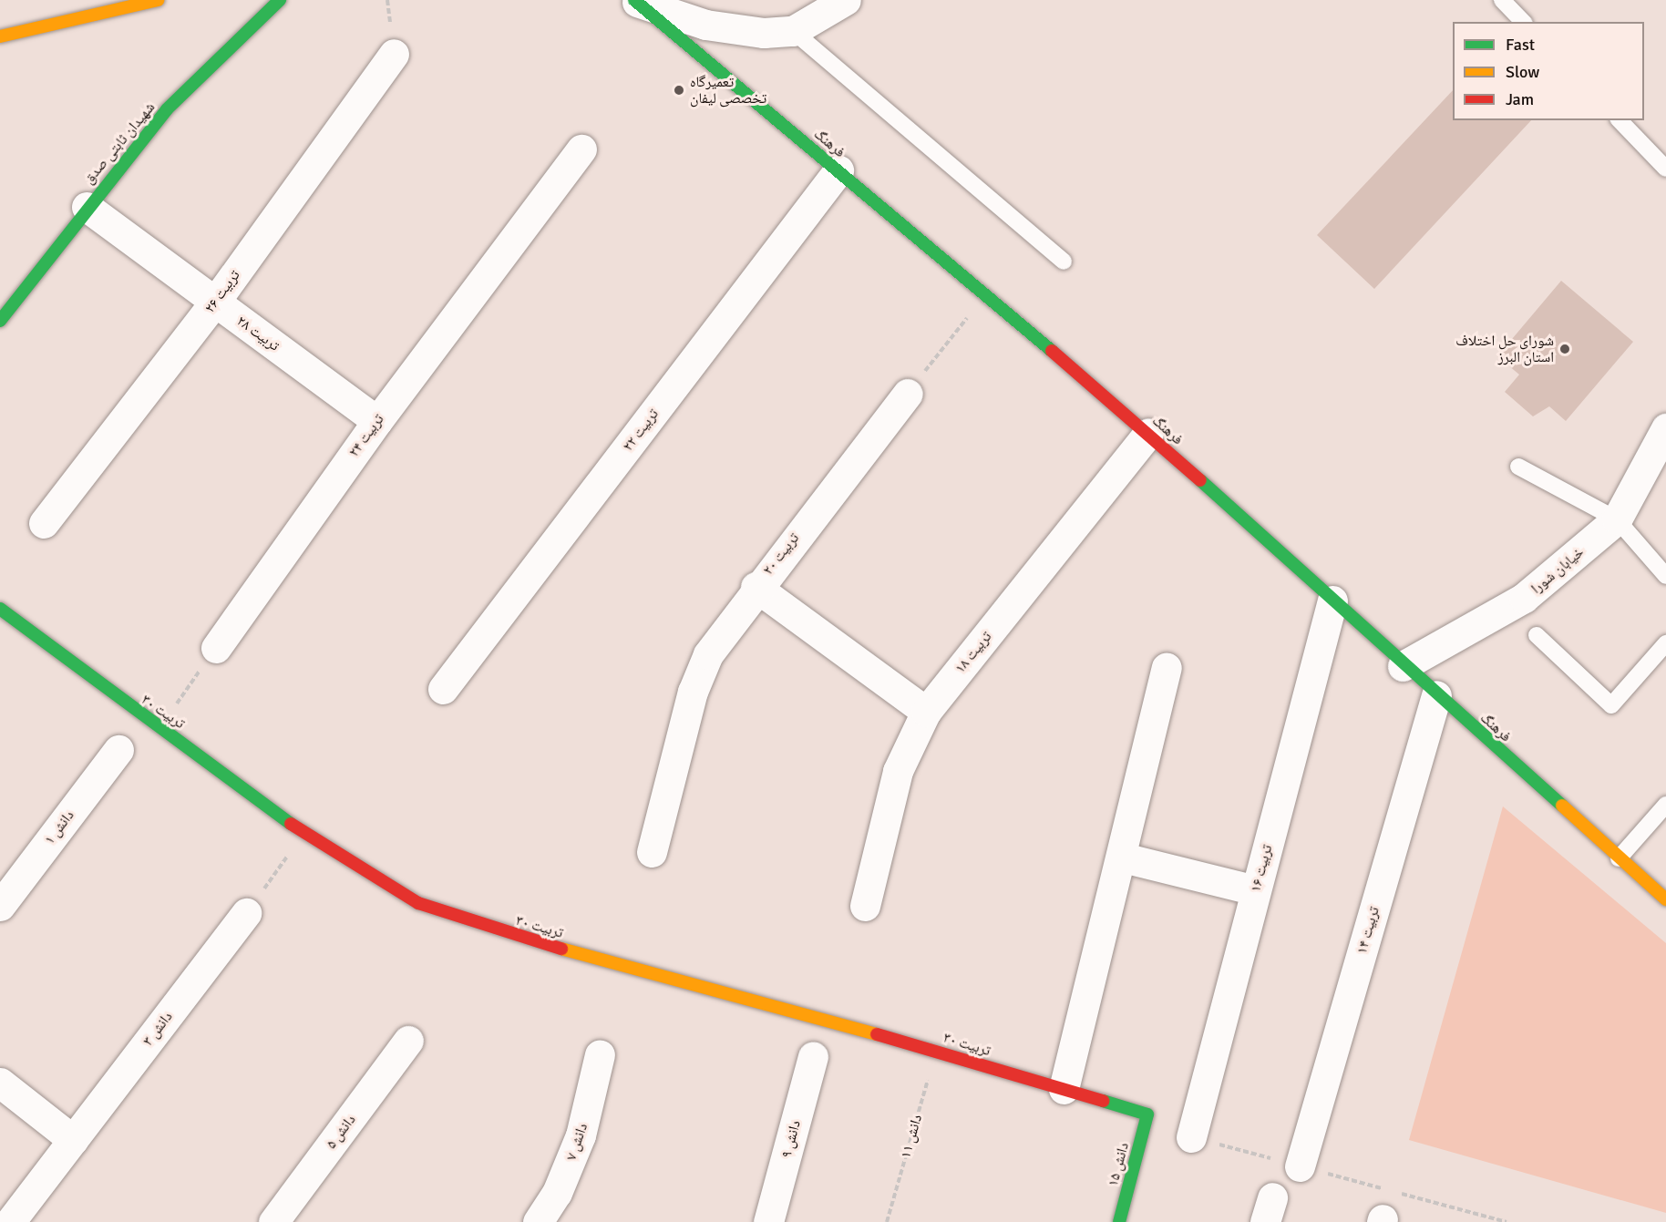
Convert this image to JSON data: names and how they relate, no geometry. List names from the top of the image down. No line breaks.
{"streets":{"main road":["شهیدان ثابتی صدق","فرهنگ","تربیت ۳۰","دانش ۱۵"],"street":["تربیت ۲۶","تربیت ۲۸","تربیت ۲۲","تربیت ۲۴","تربیت ۲۰","خیابان شورا","تربیت ۱۸","دانش ۱","تربیت ۱۶","تربیت ۱۴","دانش ۳","دانش ۵","دانش ۹","دانش ۷"],"path":["دانش ۱۱"]},"crossings":[["شهیدان ثابتی صدق","تربیت ۲۸"],["فرهنگ","تربیت ۲۲"],["فرهنگ","خیابان شورا"],["فرهنگ","تربیت ۱۸"],["فرهنگ","تربیت ۱۶"],["فرهنگ","تربیت ۱۴"],["تربیت ۲۶","تربیت ۲۸"],["تربیت ۲۸","تربیت ۲۴"],["تربیت ۳۰","دانش ۱۱"],["تربیت ۳۰","دانش ۱۵"]],"places":["تعمیرگاه تخصصی لیفان","شورای حل اختلاف استان البرز"],"legend":["Fast","Slow","Jam"]}
